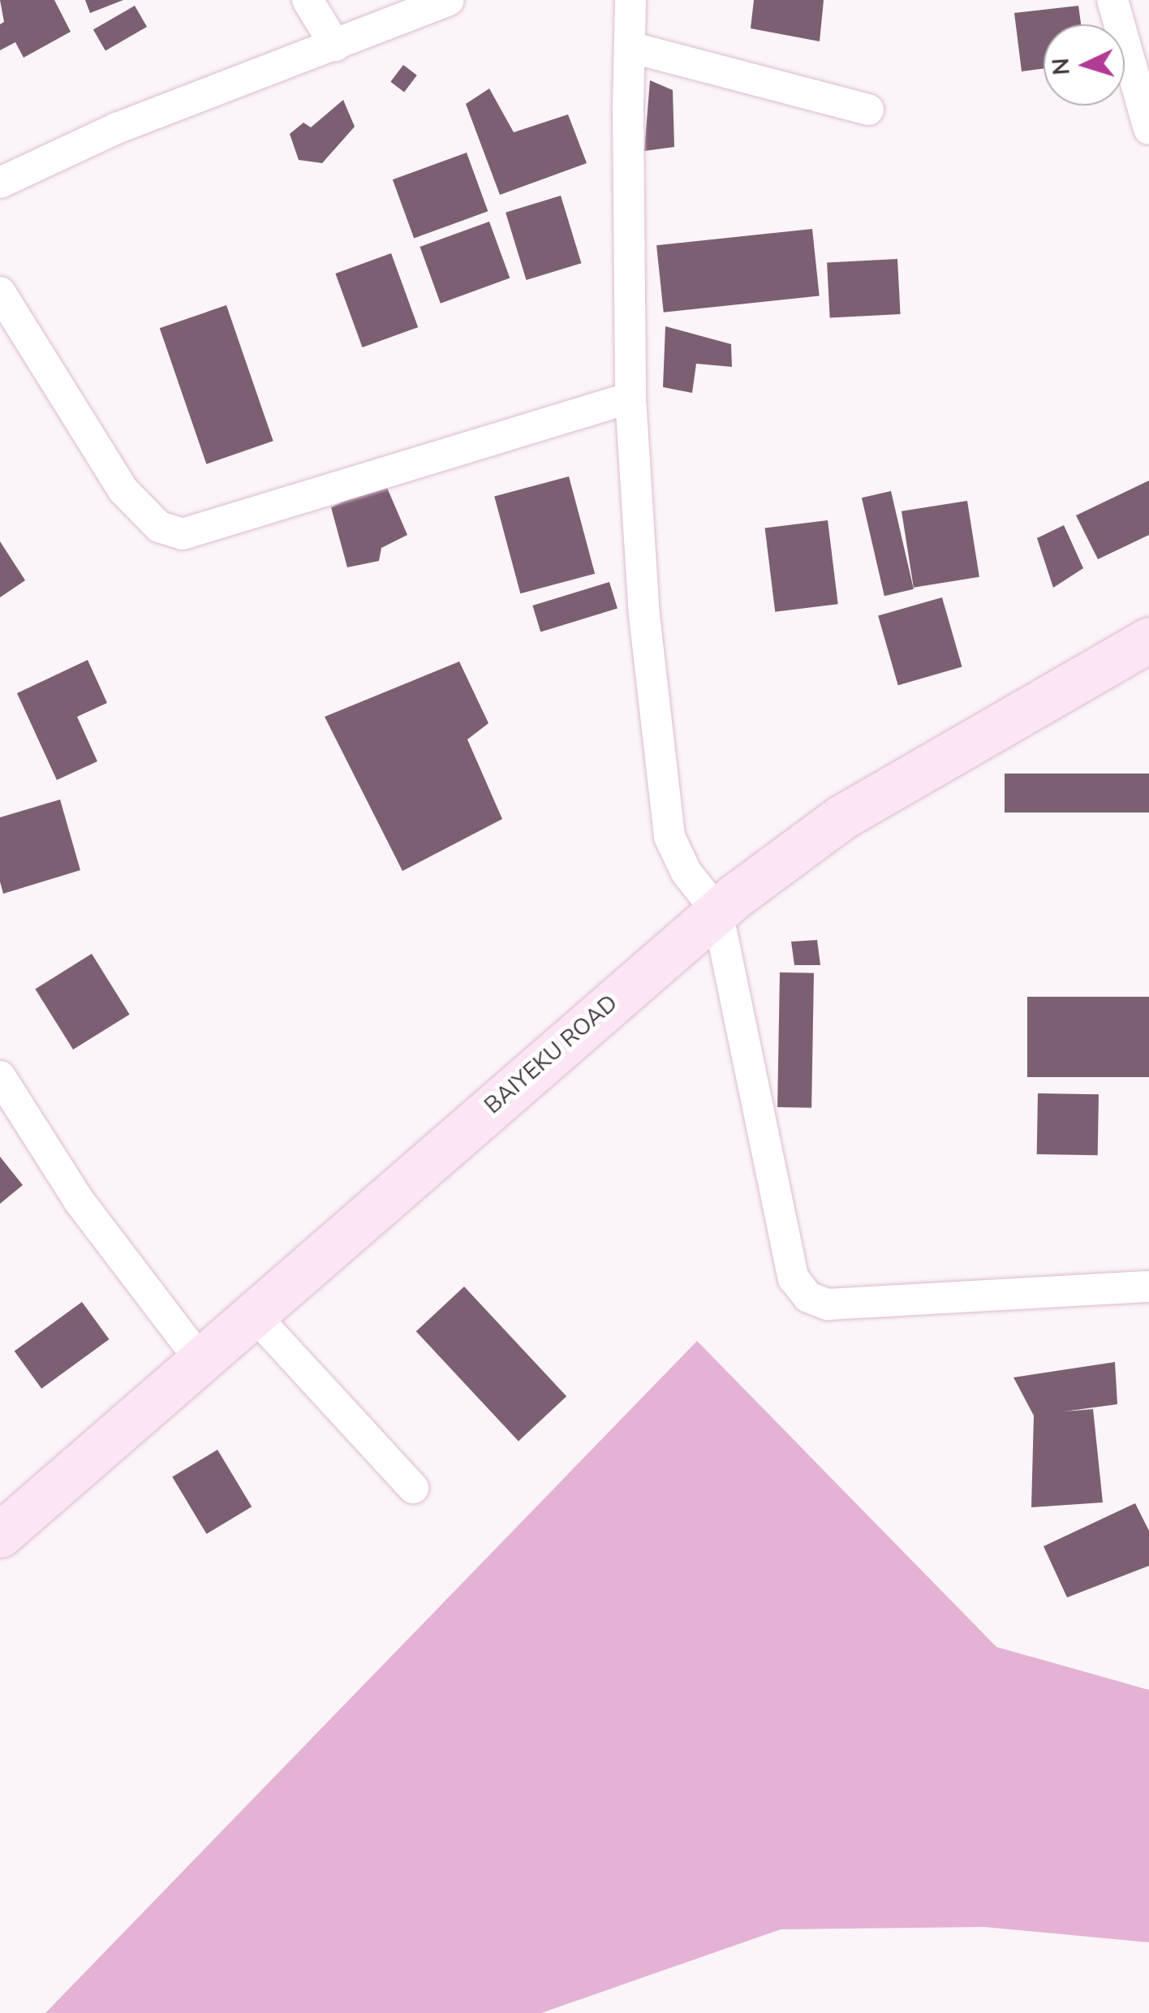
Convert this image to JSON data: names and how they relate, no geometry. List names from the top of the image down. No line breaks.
{"streets":{"main road":["BAIYEKU ROAD"]},"north":"left"}
